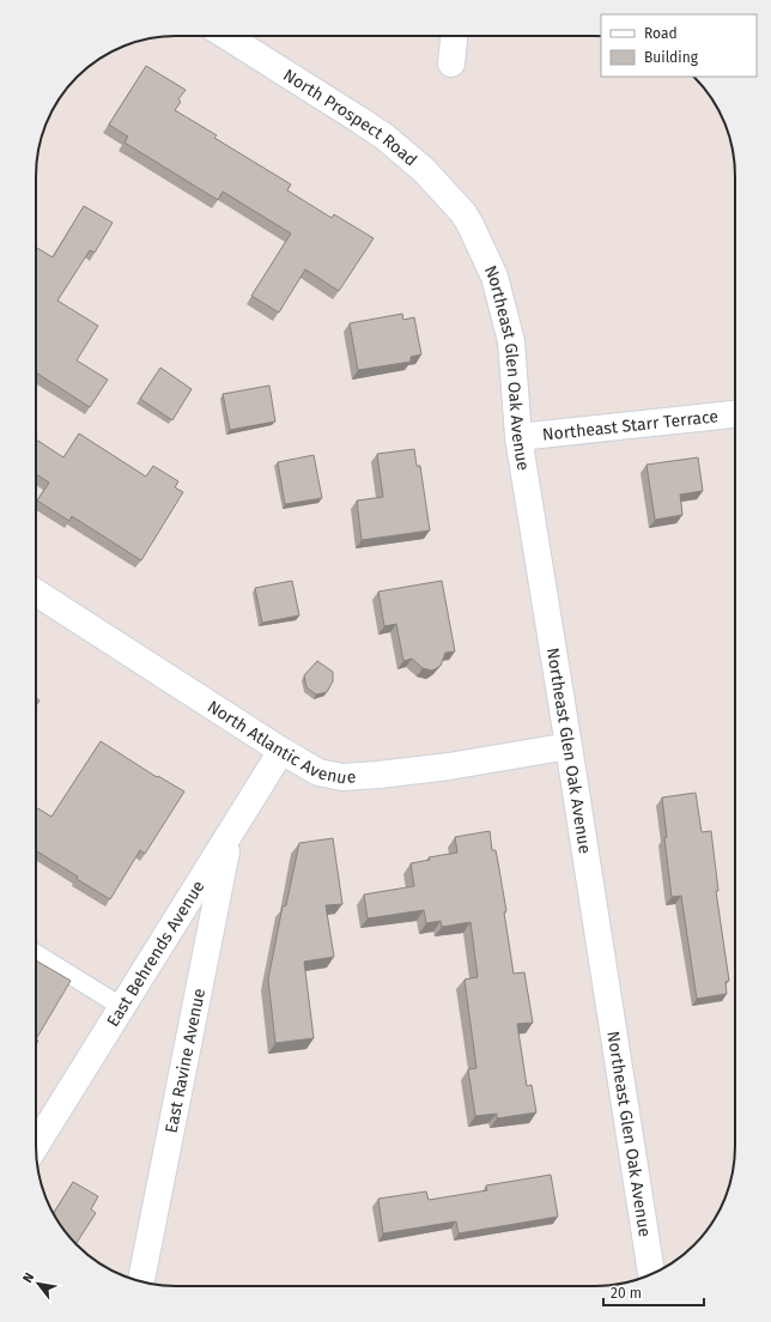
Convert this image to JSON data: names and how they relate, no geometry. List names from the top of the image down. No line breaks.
{"streets":{"street":["North Prospect Road","Northeast Glen Oak Avenue","Northeast Starr Terrace","North Atlantic Avenue","East Behrends Avenue","East Ravine Avenue"]},"crossings":[["North Prospect Road","Northeast Glen Oak Avenue"],["Northeast Glen Oak Avenue","Northeast Starr Terrace"],["Northeast Glen Oak Avenue","North Atlantic Avenue"],["North Atlantic Avenue","East Behrends Avenue"],["East Behrends Avenue","East Ravine Avenue"]],"legend":["Road","Building"],"scale_bar":"20 m","north":"top left"}
